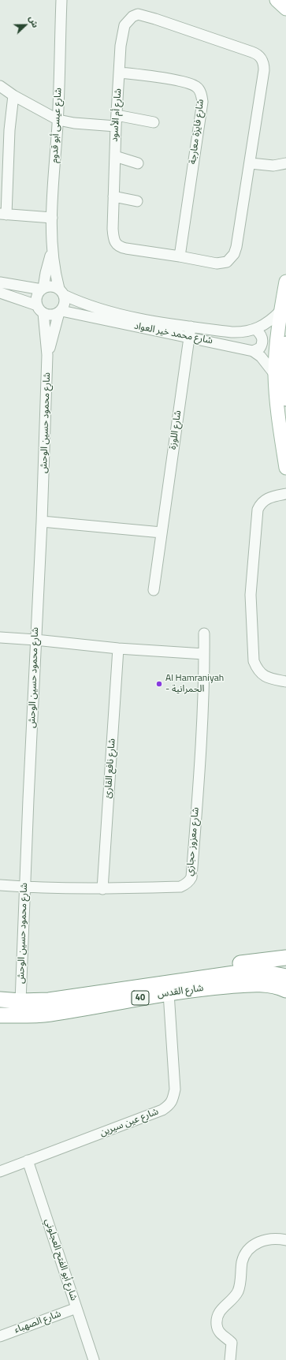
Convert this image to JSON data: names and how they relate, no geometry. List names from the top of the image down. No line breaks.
{"streets":{"highway":["شارع القدس","40"],"street":["شارع أم الأسود","شارع عيسى أبو قدوم","شارع فايزة معارجة","شارع محمد خير العواد","شارع محمود حسين الوحش","شارع اللوزة","شارع نافع القارئ","شارع معزوز حجازي","شارع عين سيرين","شارع أبو الفتح العجلوني","شارع الصهباء"]},"crossings":[["شارع أم الأسود","شارع فايزة معارجة"],["شارع عيسى أبو قدوم","شارع محمد خير العواد"],["شارع عيسى أبو قدوم","شارع محمود حسين الوحش"],["شارع محمد خير العواد","شارع محمود حسين الوحش"],["شارع محمد خير العواد","شارع اللوزة"],["شارع محمود حسين الوحش","شارع معزوز حجازي"],["شارع محمود حسين الوحش","شارع القدس"],["شارع نافع القارئ","شارع معزوز حجازي"],["شارع القدس","شارع عين سيرين"],["شارع عين سيرين","شارع أبو الفتح العجلوني"],["شارع أبو الفتح العجلوني","شارع الصهباء"]],"places":["Al Hamraniyah - الحمرانية"],"north":"right"}
